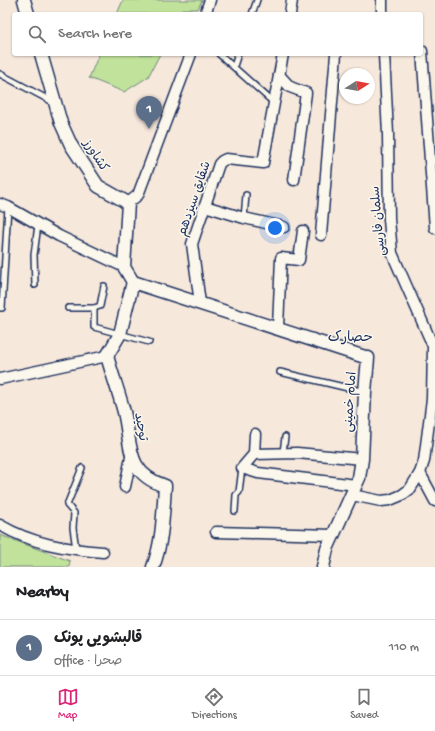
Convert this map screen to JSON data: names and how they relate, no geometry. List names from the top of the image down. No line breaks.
{"streets":{"street":["کشاورز","شقایق سیزدهم","سلمان فارسی","امام خمینی","توحید"]},"crossings":[["شقایق سیزدهم","امام خمینی"],["سلمان فارسی","امام خمینی"]],"districts":["حصارک"],"north":"right","page":{"search":"Search here","pins":"1","heading":"Nearby","list":[{"mark":"1","name":"قالبشویی پونک","note":"Office · صحرا","value":"110 m"}],"nav":["Map","Directions","Saved"]}}
